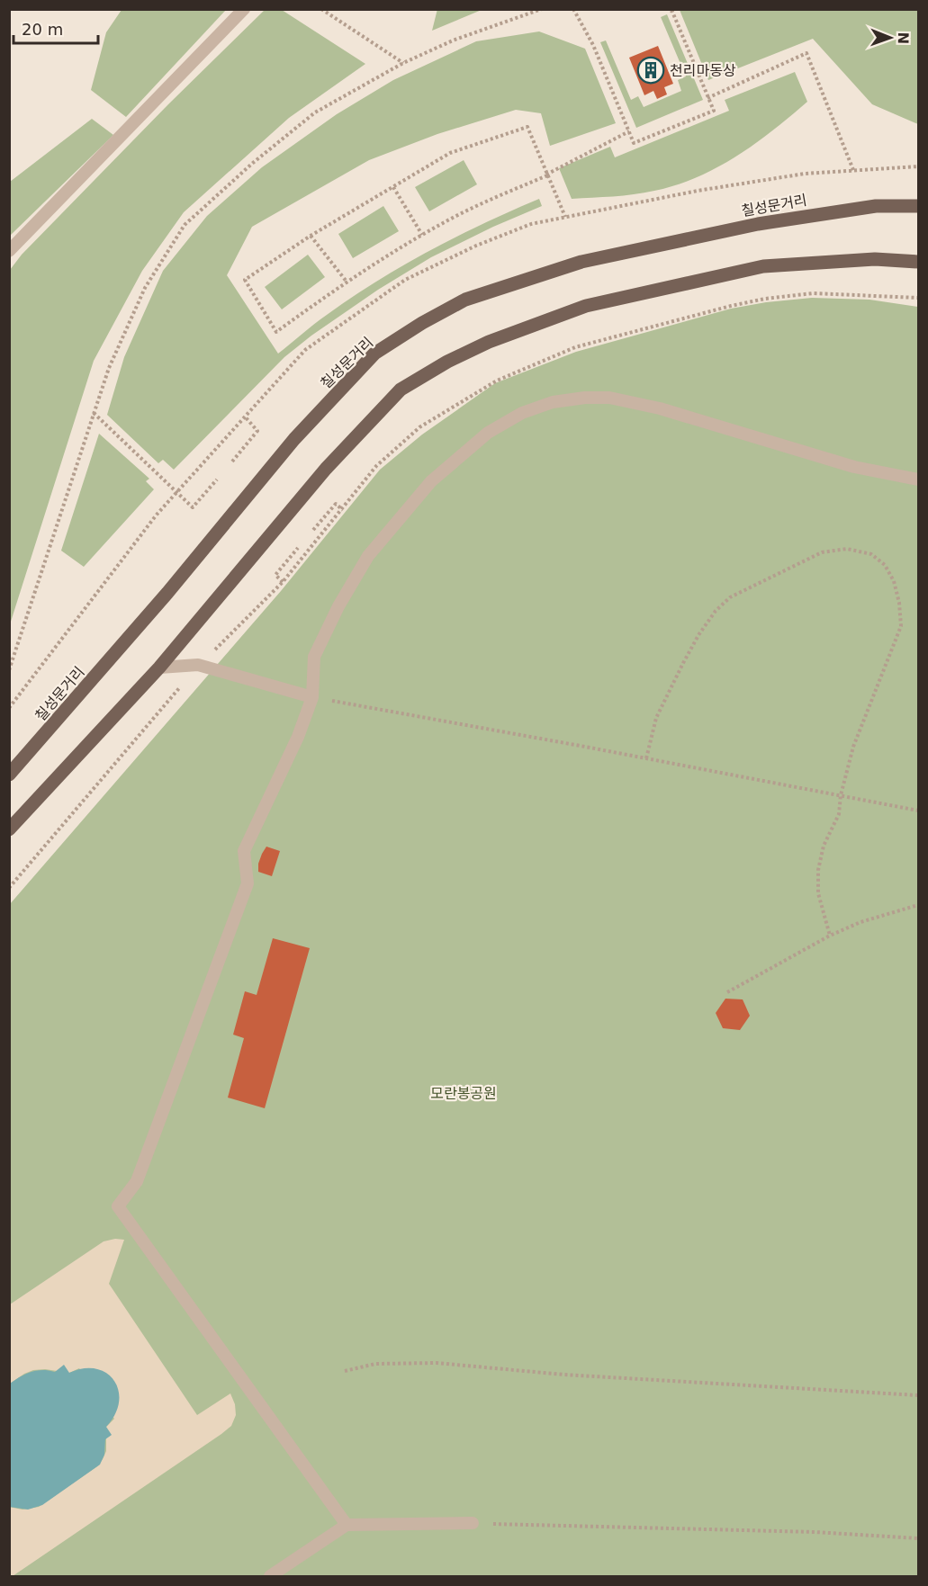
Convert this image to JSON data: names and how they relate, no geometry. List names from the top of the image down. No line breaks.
{"streets":{"main road":["칠성문거리"]},"parks":["모란봉공원"],"places":{"building":["천리마동상"]},"scale_bar":"20 m","north":"right"}
